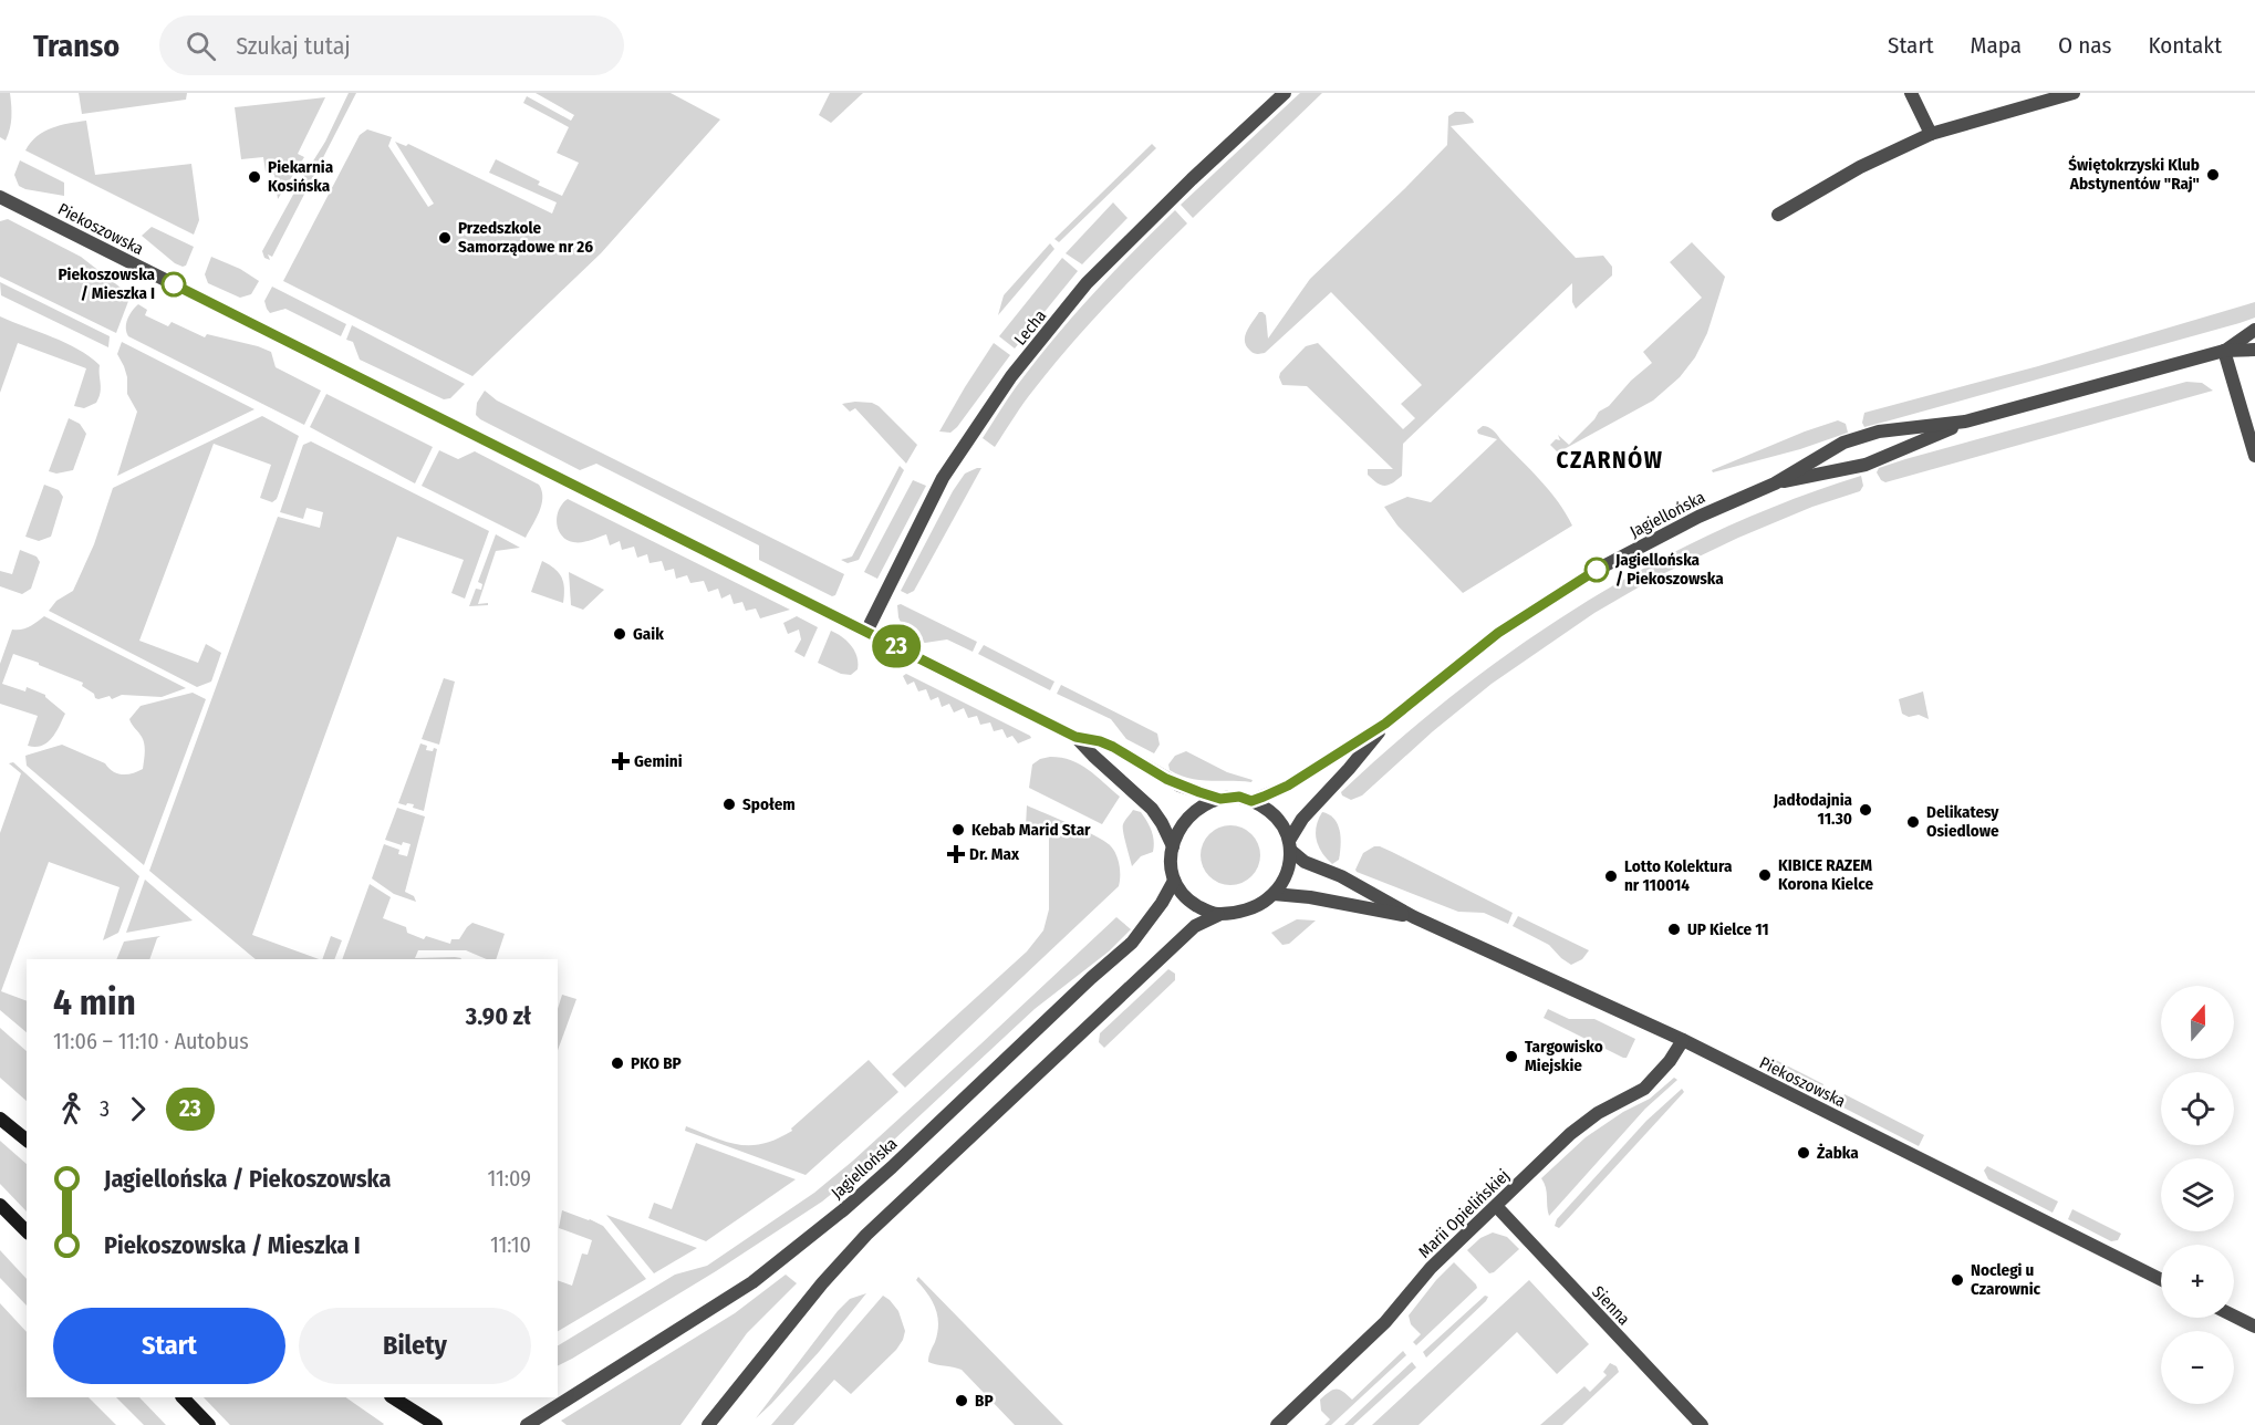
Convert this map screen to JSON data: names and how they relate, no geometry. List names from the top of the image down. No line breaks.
{"streets":{"street":["Piekoszowska","Lecha","Jagiellońska","Marii Opielińskiej","Sienna"]},"crossings":[["Piekoszowska","Lecha"],["Piekoszowska","Jagiellońska"],["Piekoszowska","Marii Opielińskiej"],["Marii Opielińskiej","Sienna"]],"districts":["CZARNÓW"],"places":{"other":["Świętokrzyski Klub Abstynentów \"Raj\"","Piekarnia Kosińska","Przedszkole Samorządowe nr 26","Piekoszowska / Mieszka I","Jagiellońska / Piekoszowska","Gaik","Społem","Jadłodajnia 11.30","Delikatesy Osiedlowe","Kebab Marid Star","KIBICE RAZEM Korona Kielce","Lotto Kolektura nr 110014","UP Kielce 11","Targowisko Miejskie","PKO BP","Żabka","Noclegi u Czarownic","BP"],"health":["Gemini","Dr. Max"]},"lines":["bus line 23"],"north":"top","page":{"header":"Transo","search":"Szukaj tutaj","nav":["Start","Mapa","O nas","Kontakt"],"on_map":"23","heading":["4 min","11:06 – 11:10 · Autobus","3.90 zł"],"map_buttons":["+","−"],"legs":["3","23"],"list":[{"name":"Jagiellońska / Piekoszowska","value":"11:09"},{"name":"Piekoszowska / Mieszka I","value":"11:10"}],"buttons":["Start","Bilety"]}}
